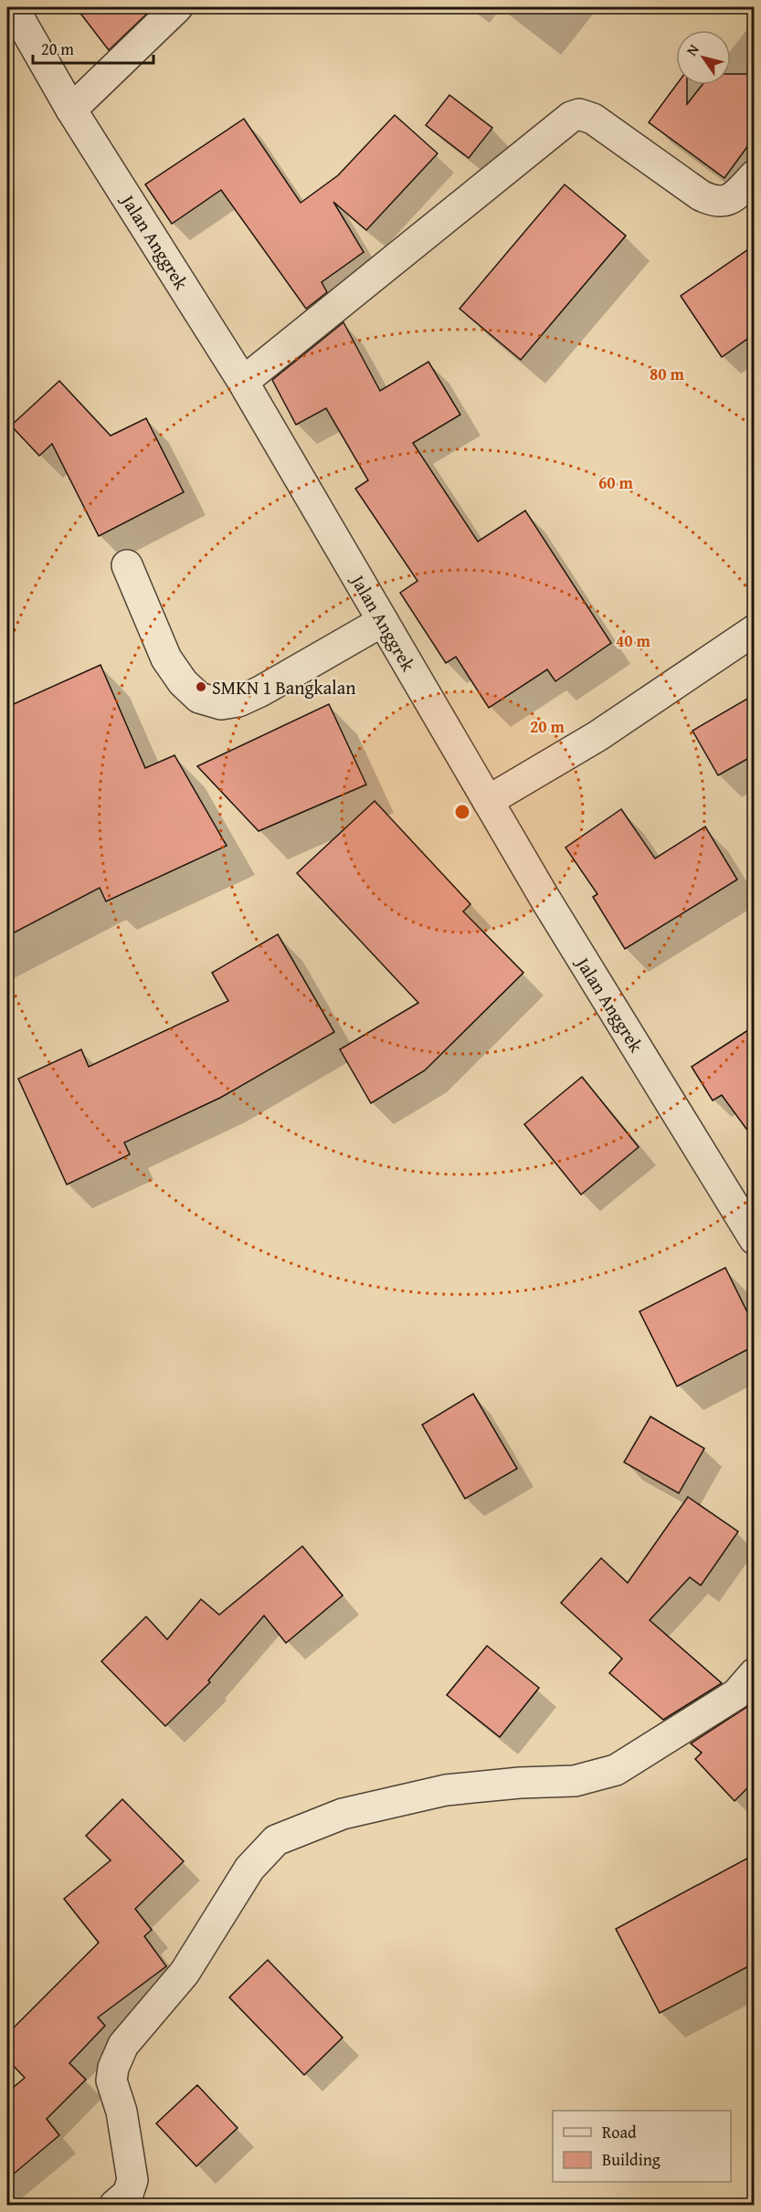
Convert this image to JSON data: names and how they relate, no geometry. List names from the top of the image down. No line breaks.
{"streets":{"street":["Jalan Anggrek"]},"places":["SMKN 1 Bangkalan"],"legend":["Road","Building"],"scale_bar":"20 m","north":"top left","rings":["80 m","60 m","40 m","20 m"]}
